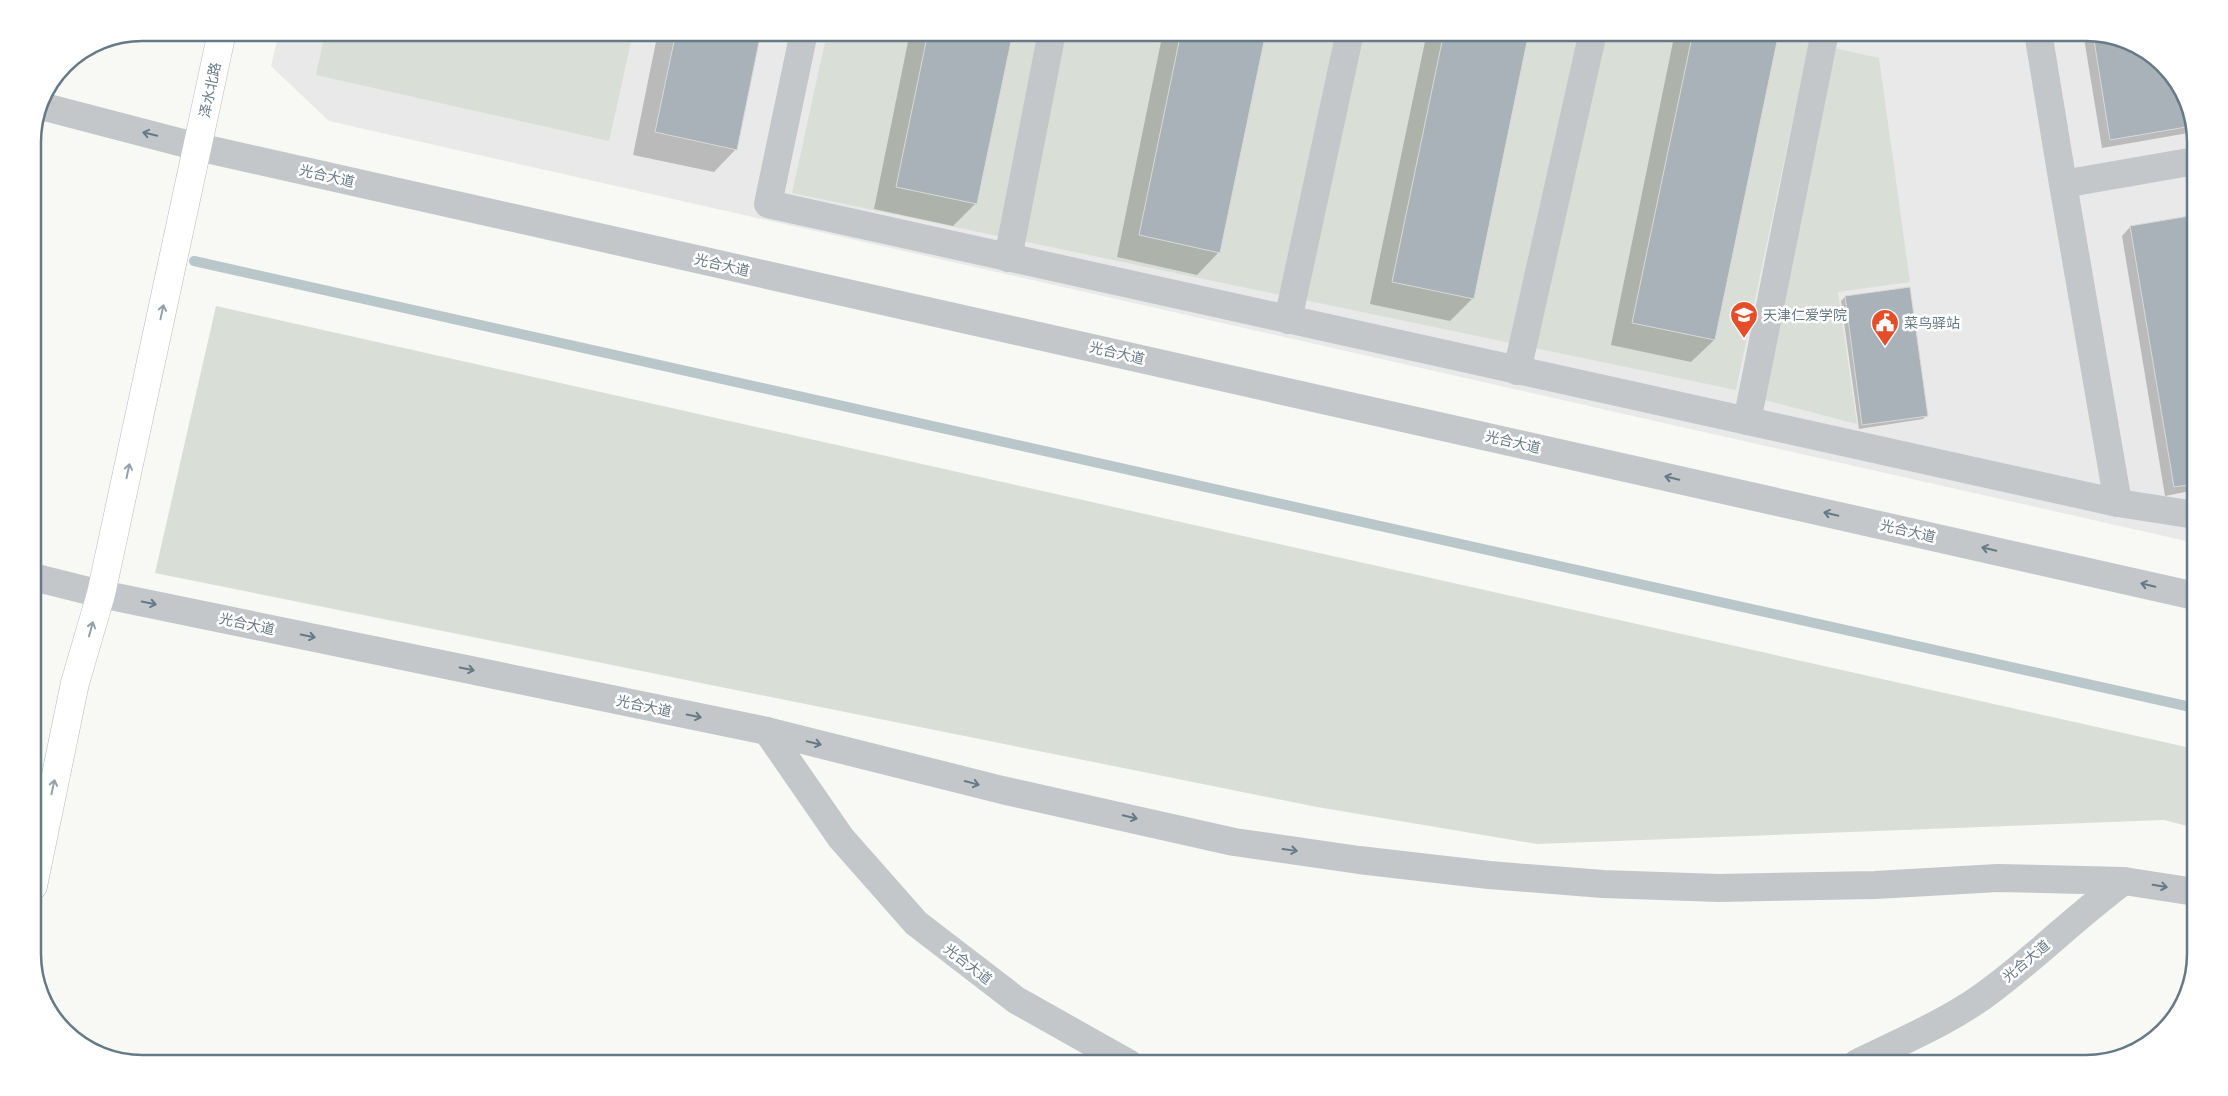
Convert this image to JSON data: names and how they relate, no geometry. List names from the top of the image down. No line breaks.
{"streets":{"main road":["泽水北路"],"street":["光合大道"]},"crossings":[["泽水北路","光合大道"]],"one_way":["泽水北路"],"places":{"school or university":["天津仁爱学院"],"public building":["菜鸟驿站"]}}
